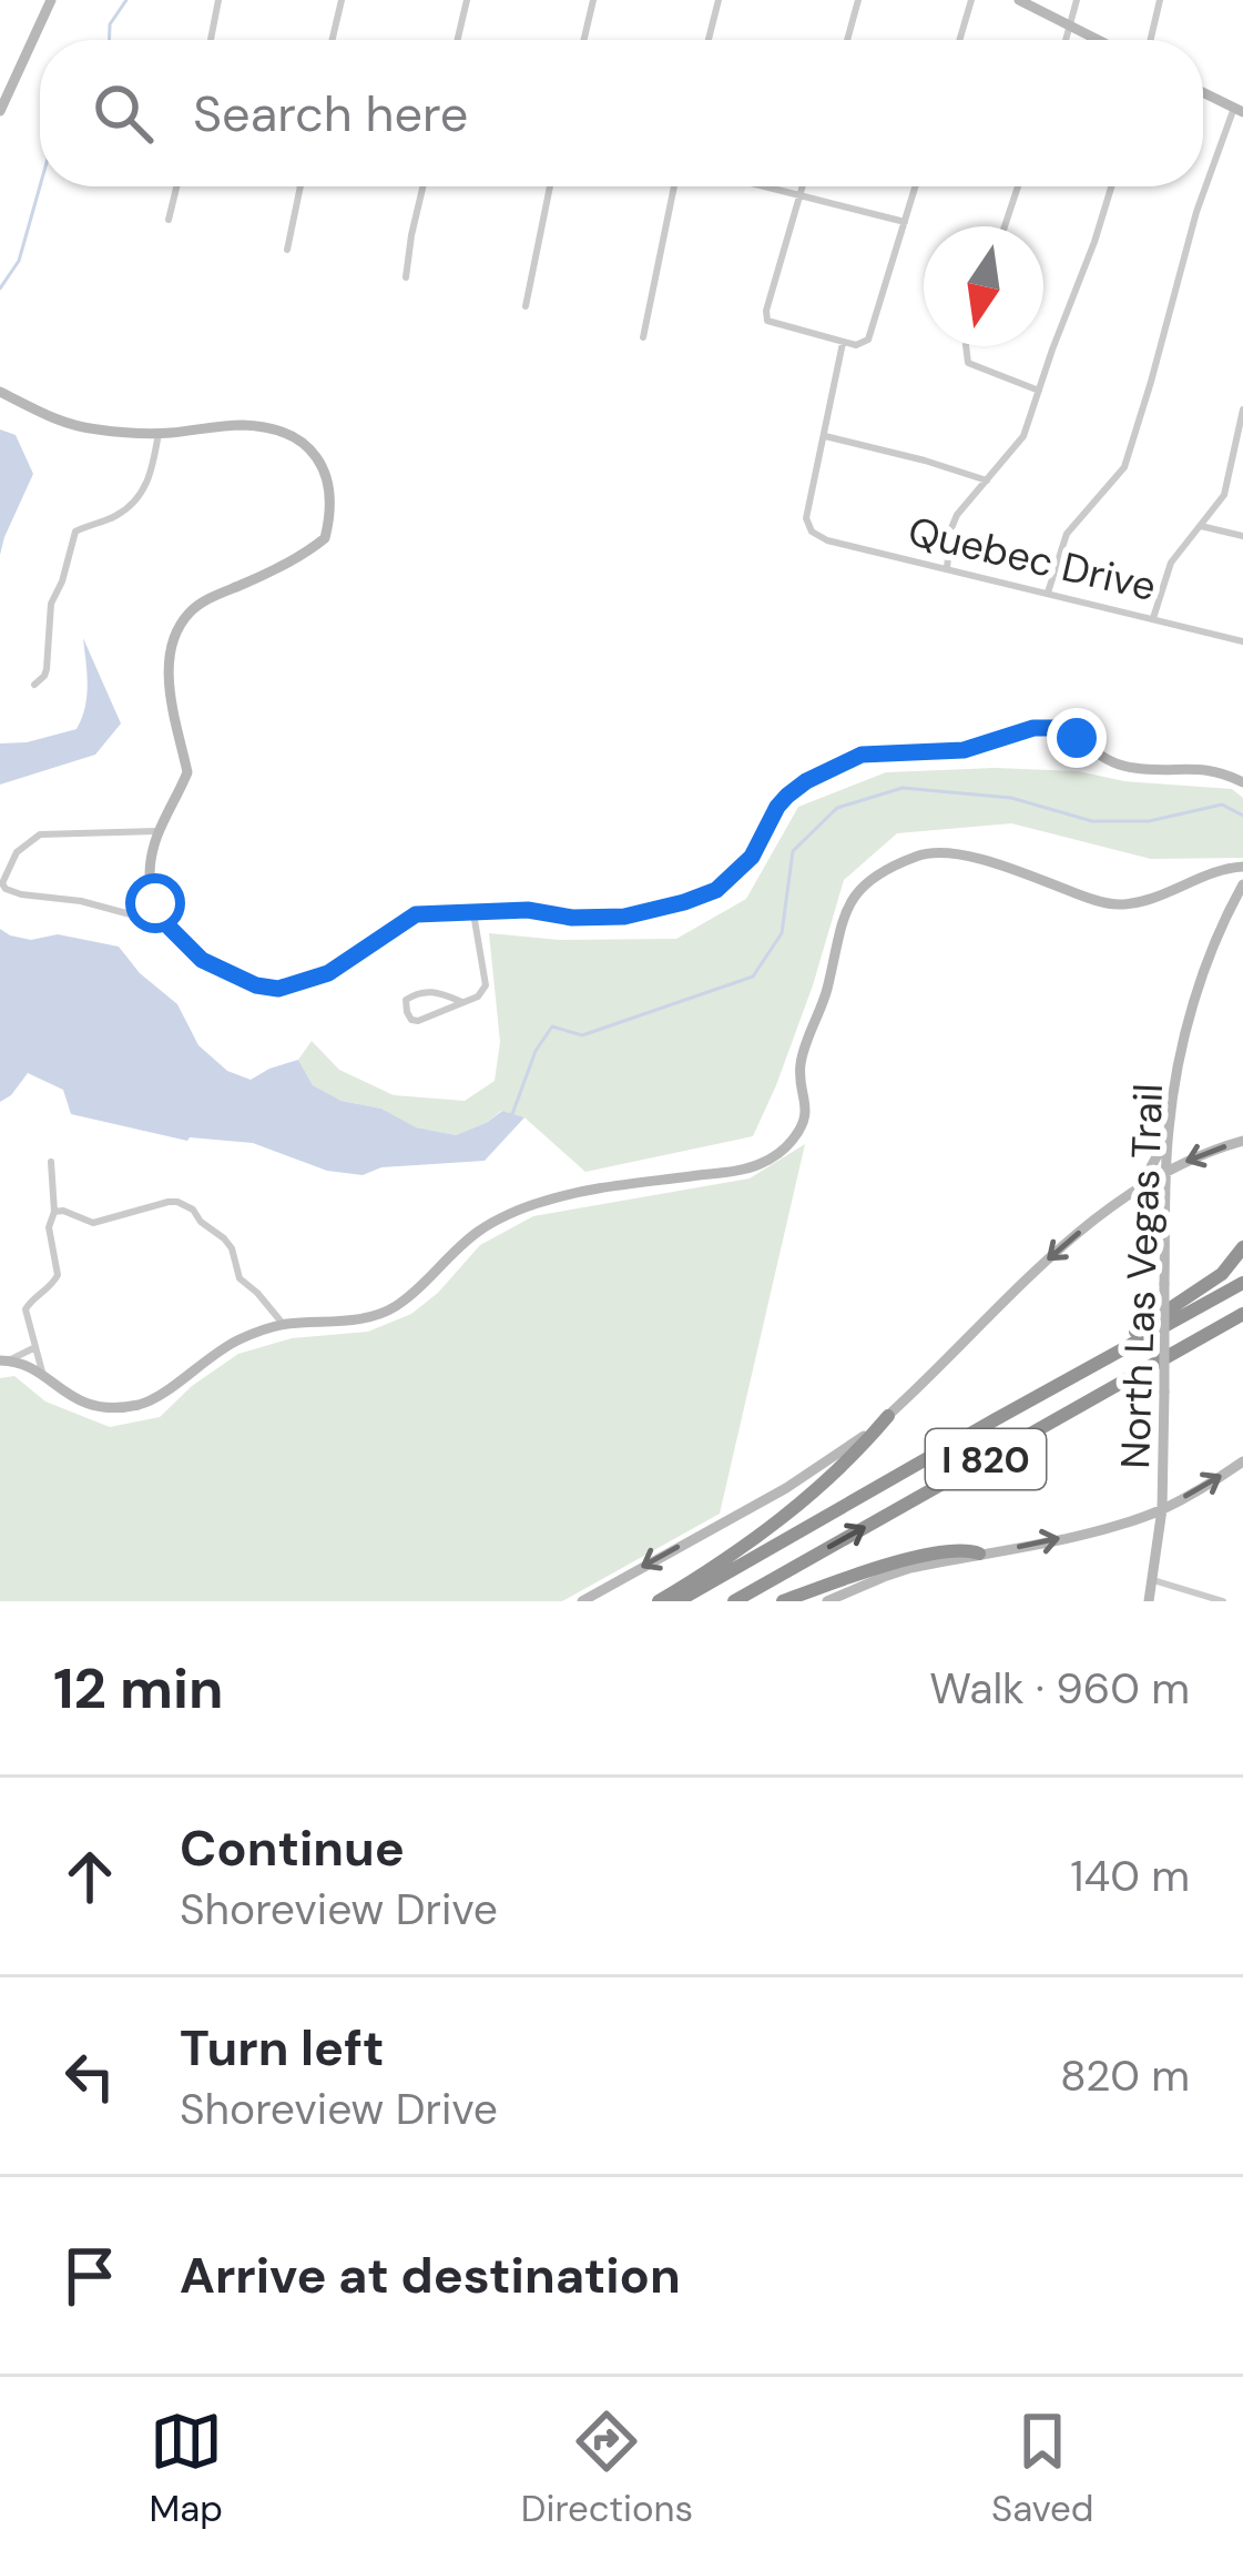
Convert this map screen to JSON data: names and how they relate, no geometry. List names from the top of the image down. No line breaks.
{"streets":{"highway":["I 820"],"street":["Quebec Drive","North Las Vegas Trail"]},"north":"bottom","page":{"search":"Search here","heading":["12 min","Walk · 960 m"],"list":[["Continue","Shoreview Drive","140 m"],["Turn left","Shoreview Drive","820 m"],"Arrive at destination"],"nav":["Map","Directions","Saved"]}}
